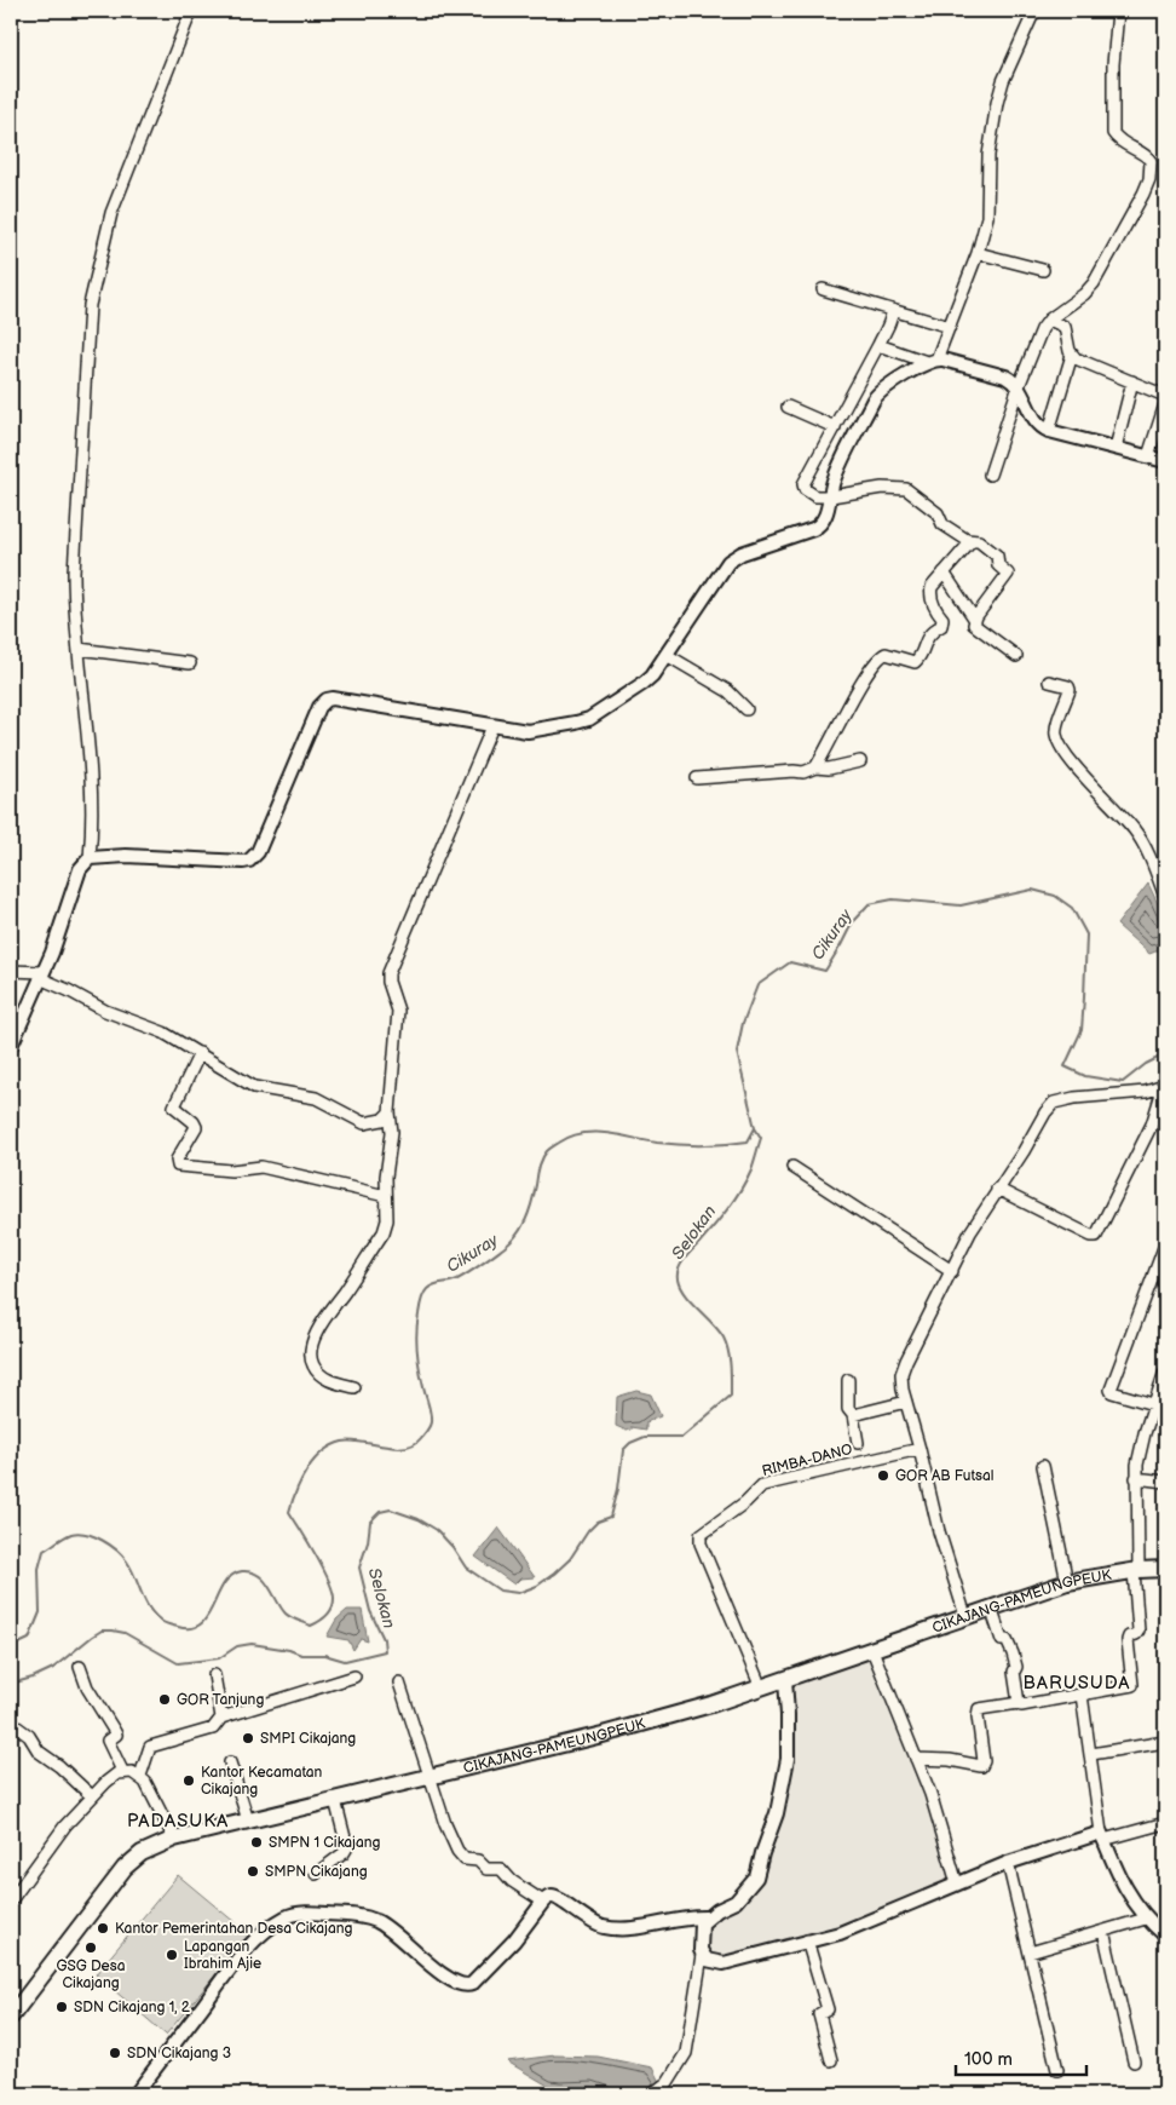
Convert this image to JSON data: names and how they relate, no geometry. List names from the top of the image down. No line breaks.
{"streets":{"main road":["CIKAJANG-PAMEUNGPEUK"],"street":["RIMBA-DANO"]},"crossings":[["RIMBA-DANO","CIKAJANG-PAMEUNGPEUK"]],"districts":["BARUSUDA","PADASUKA"],"water":["Cikuray","Selokan"],"places":["GOR AB Futsal","GOR Tanjung","SMPI Cikajang","Kantor Kecamatan Cikajang","SMPN 1 Cikajang","SMPN Cikajang","Kantor Pemerintahan Desa Cikajang","GSG Desa Cikajang","Lapangan Ibrahim Ajie","SDN Cikajang 1, 2","SDN Cikajang 3"],"scale_bar":"100 m"}
